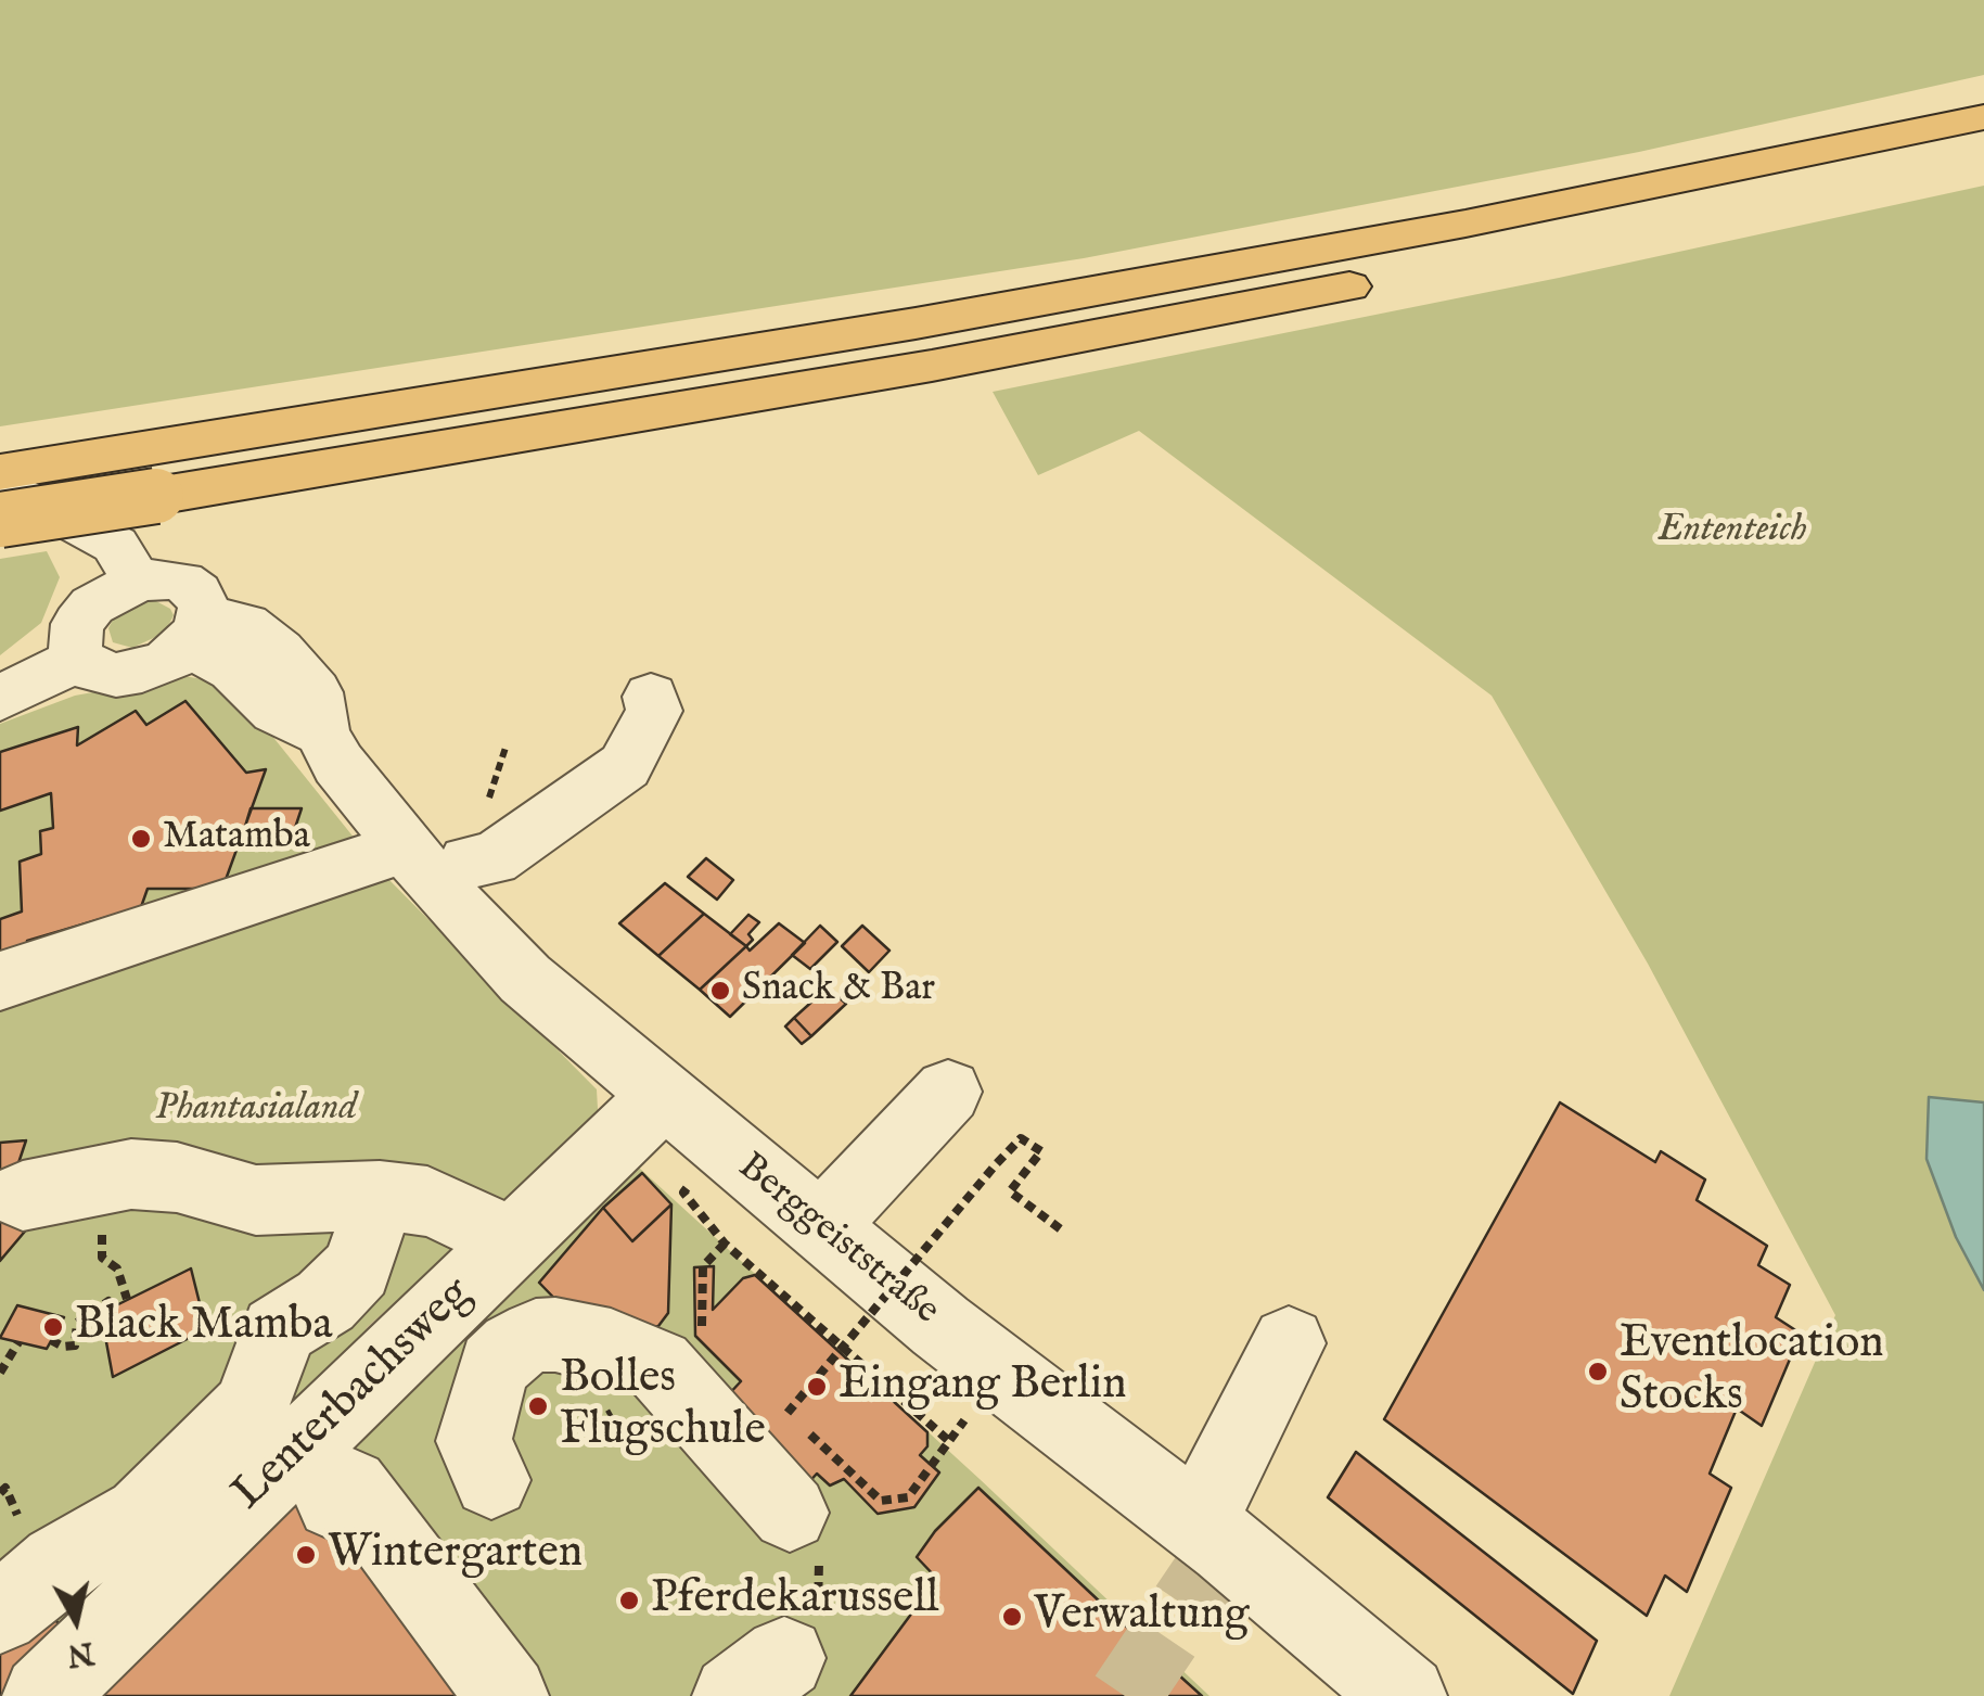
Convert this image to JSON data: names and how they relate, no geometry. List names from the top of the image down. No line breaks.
{"streets":{"street":["Berggeiststraße","Lenterbachsweg"]},"crossings":[["Berggeiststraße","Lenterbachsweg"]],"parks":["Ententeich","Phantasialand"],"places":["Matamba","Snack & Bar","Black Mamba","Eventlocation Stocks","Eingang Berlin","Bolles Flugschule","Wintergarten","Pferdekarussell","Verwaltung"],"north":"bottom"}
